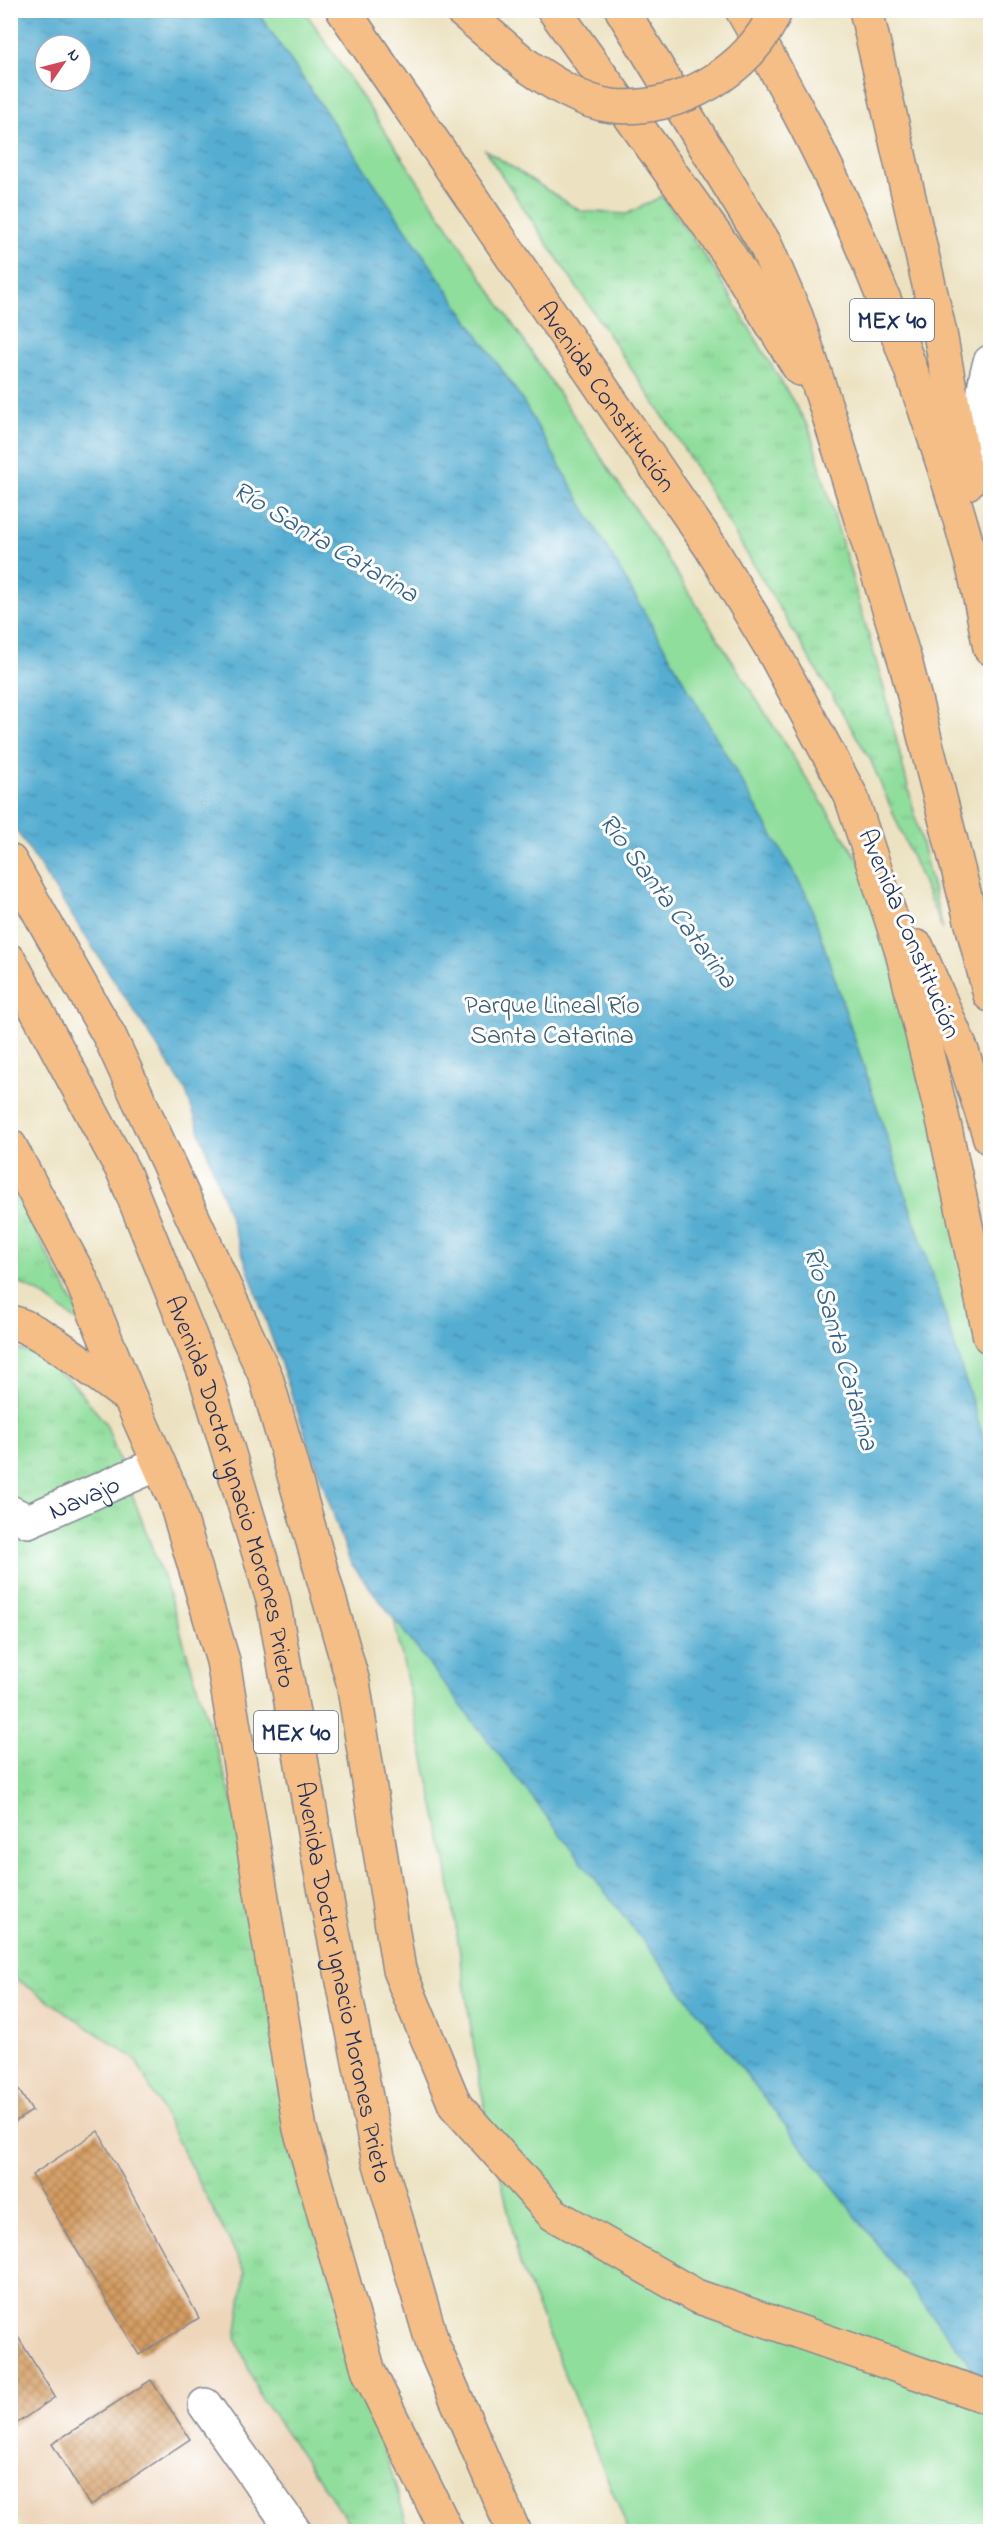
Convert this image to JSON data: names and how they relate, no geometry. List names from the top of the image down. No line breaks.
{"streets":{"highway":["MEX 40","Avenida Constitución","Avenida Doctor Ignacio Morones Prieto"],"lane":["Navajo"]},"crossings":[["Avenida Doctor Ignacio Morones Prieto","Navajo"]],"water":["Río Santa Catarina"],"parks":["Parque Lineal Río Santa Catarina"],"north":"top right"}
